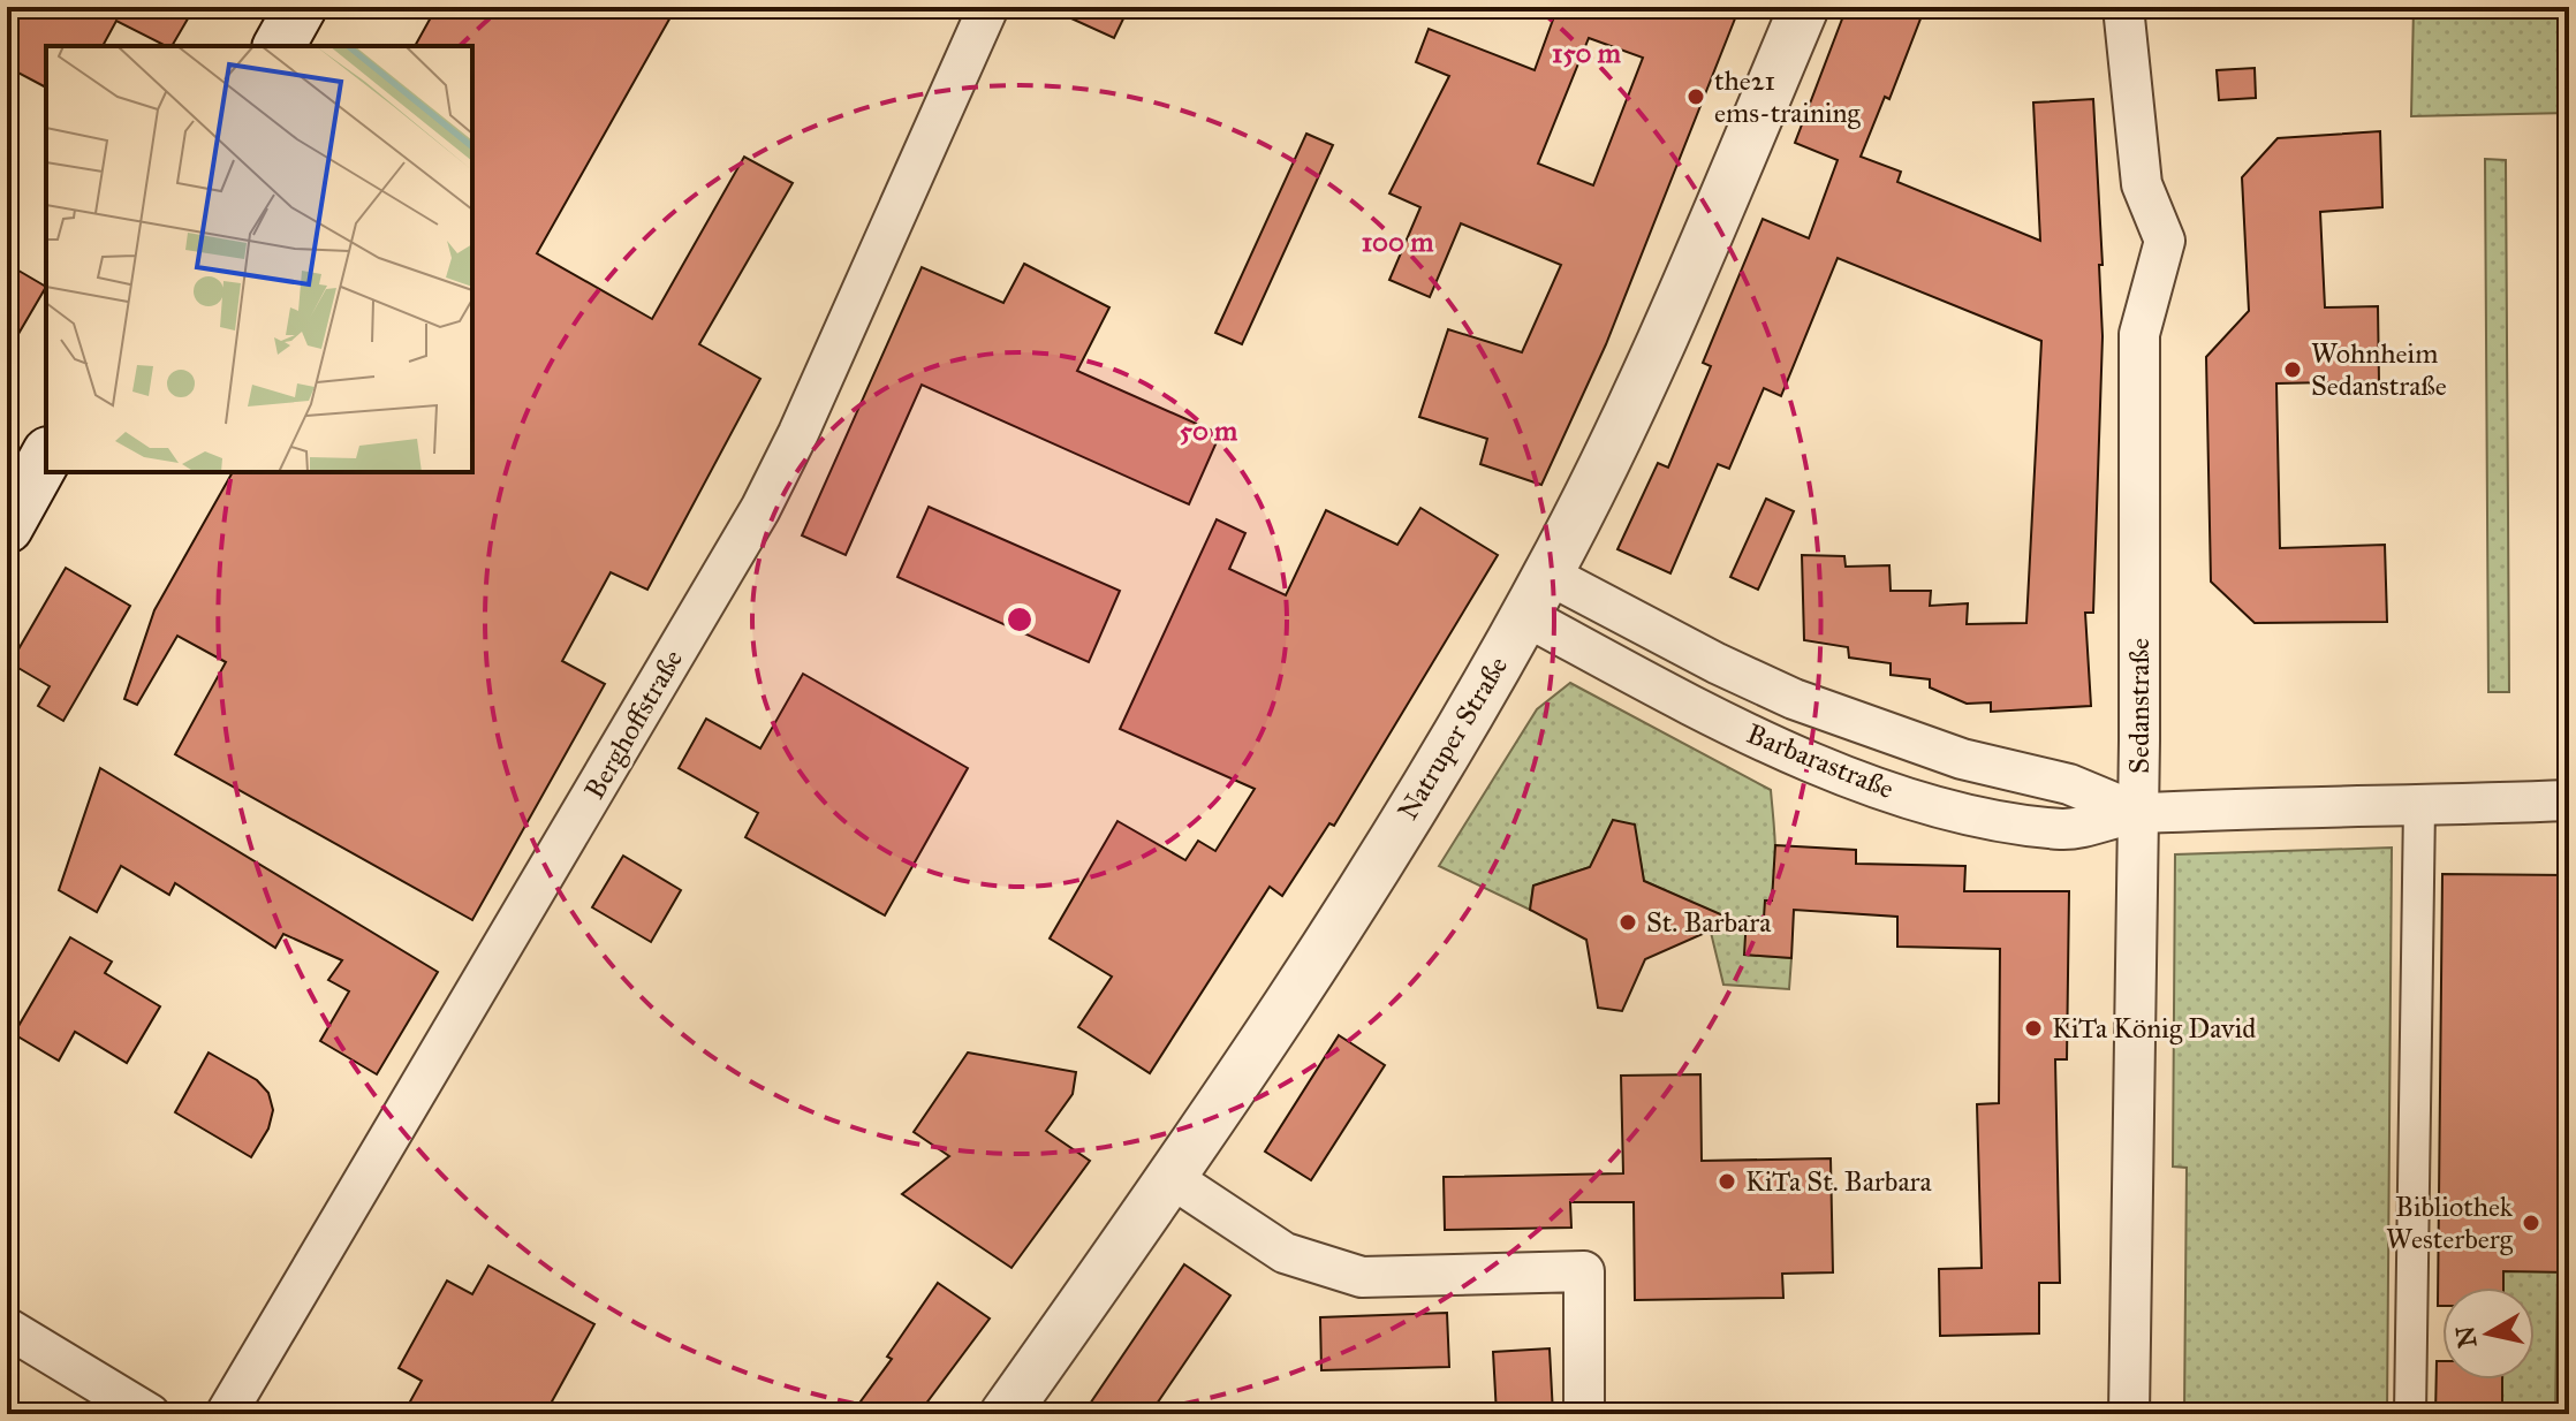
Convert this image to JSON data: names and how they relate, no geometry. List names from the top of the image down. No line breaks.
{"streets":{"street":["Sedanstraße","Berghoffstraße","Natruper Straße","Barbarastraße"]},"crossings":[["Sedanstraße","Barbarastraße"],["Natruper Straße","Barbarastraße"]],"places":["the21 ems-training","Wohnheim Sedanstraße","St. Barbara","KiTa König David","KiTa St. Barbara","Bibliothek Westerberg"],"north":"left","rings":["150 m","100 m","50 m"]}
